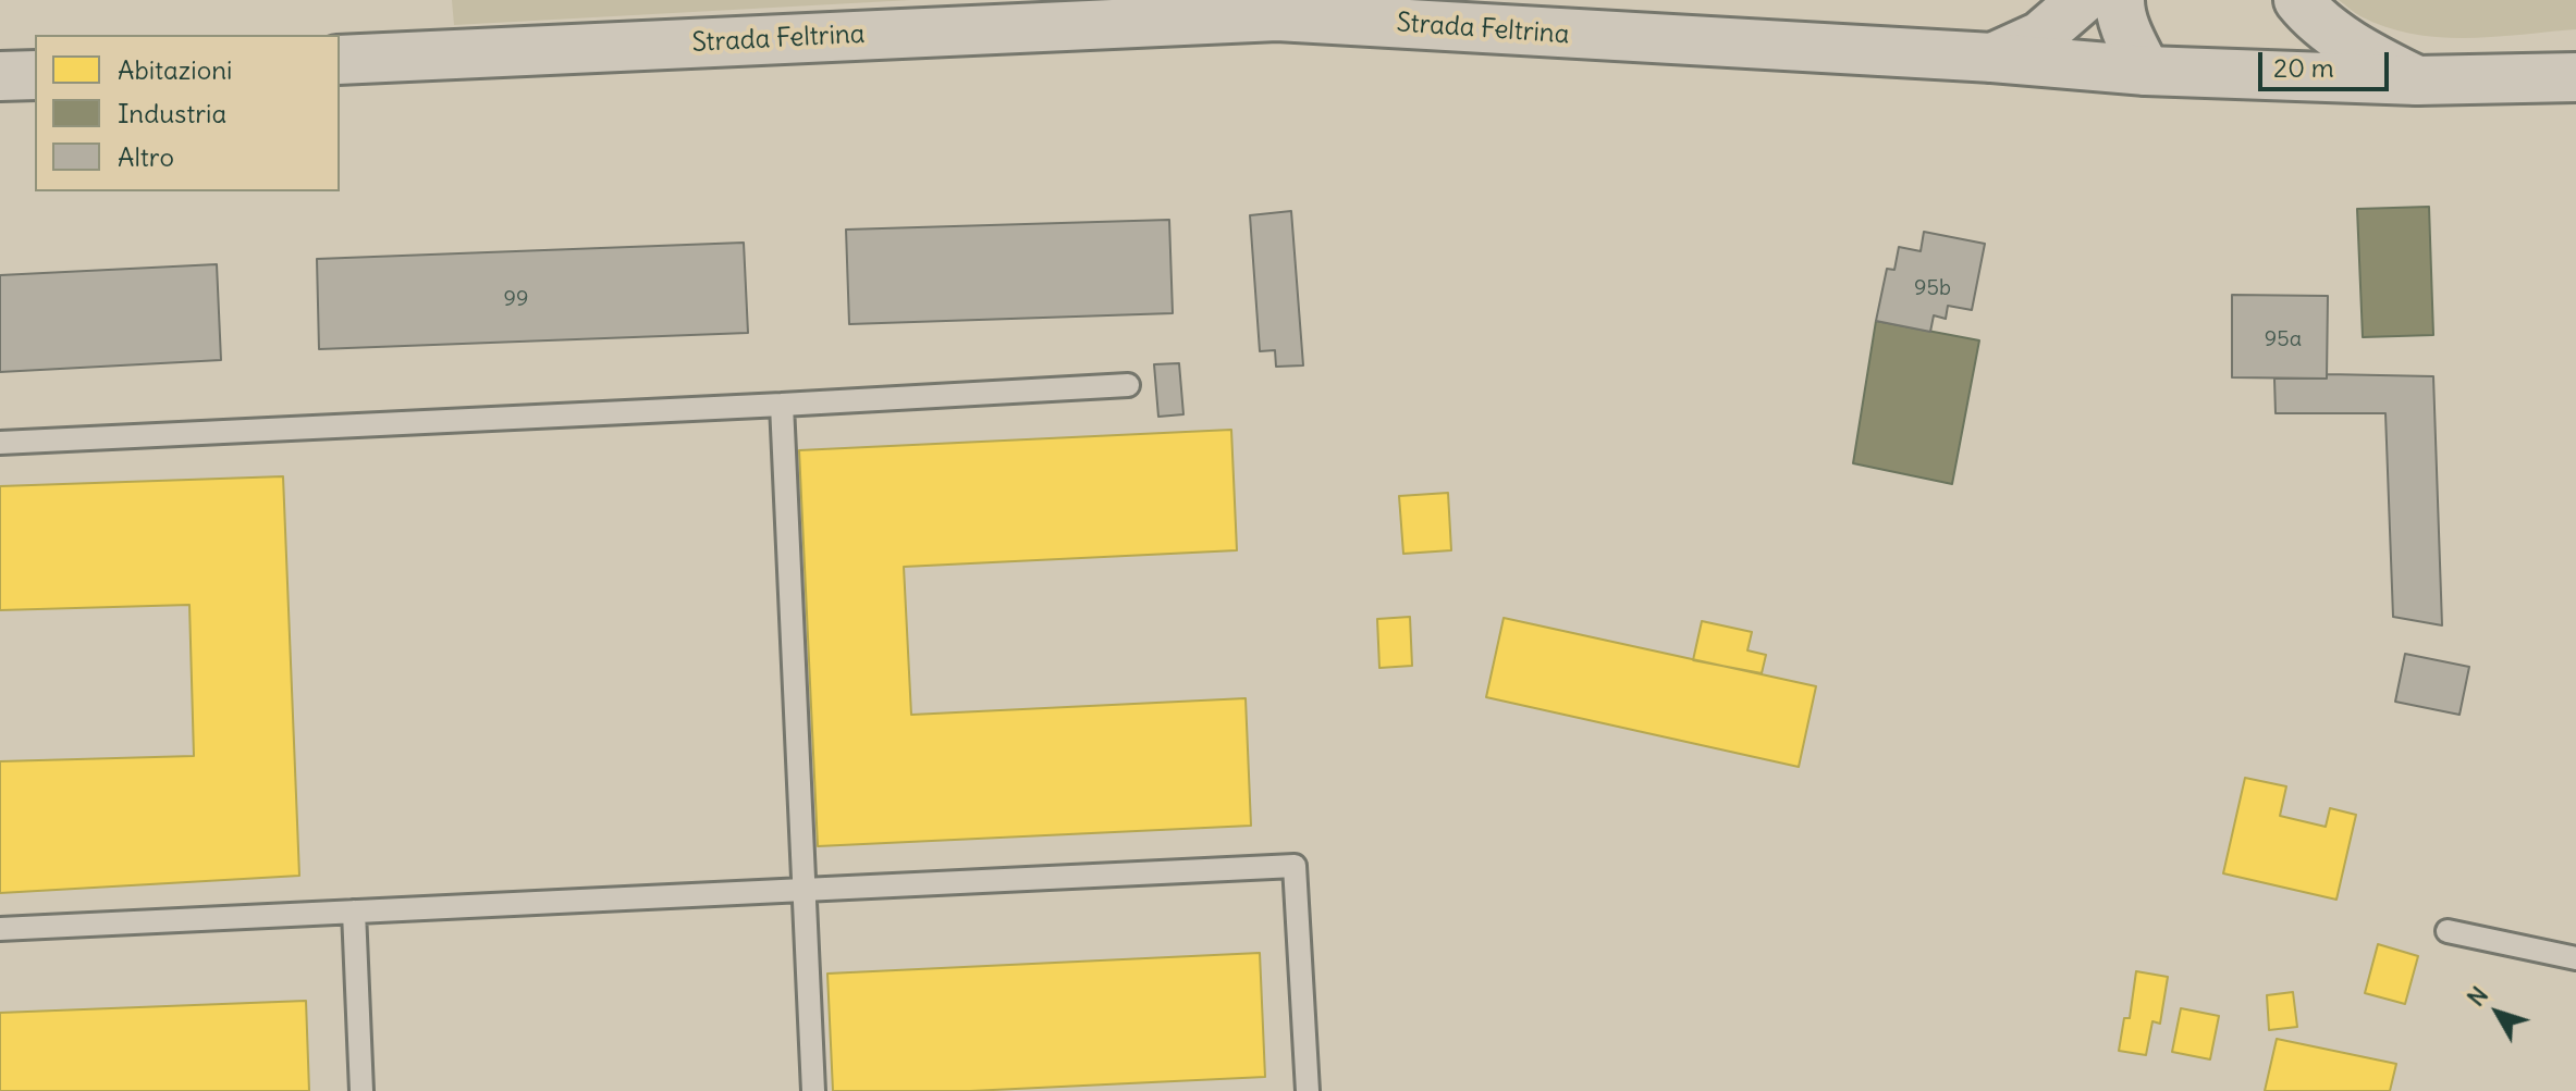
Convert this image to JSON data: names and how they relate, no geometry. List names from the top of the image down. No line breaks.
{"streets":{"main road":["Strada Feltrina"]},"house_numbers":["95b","99","95a"],"legend":["Abitazioni","Industria","Altro"],"scale_bar":"20 m","north":"top left"}
